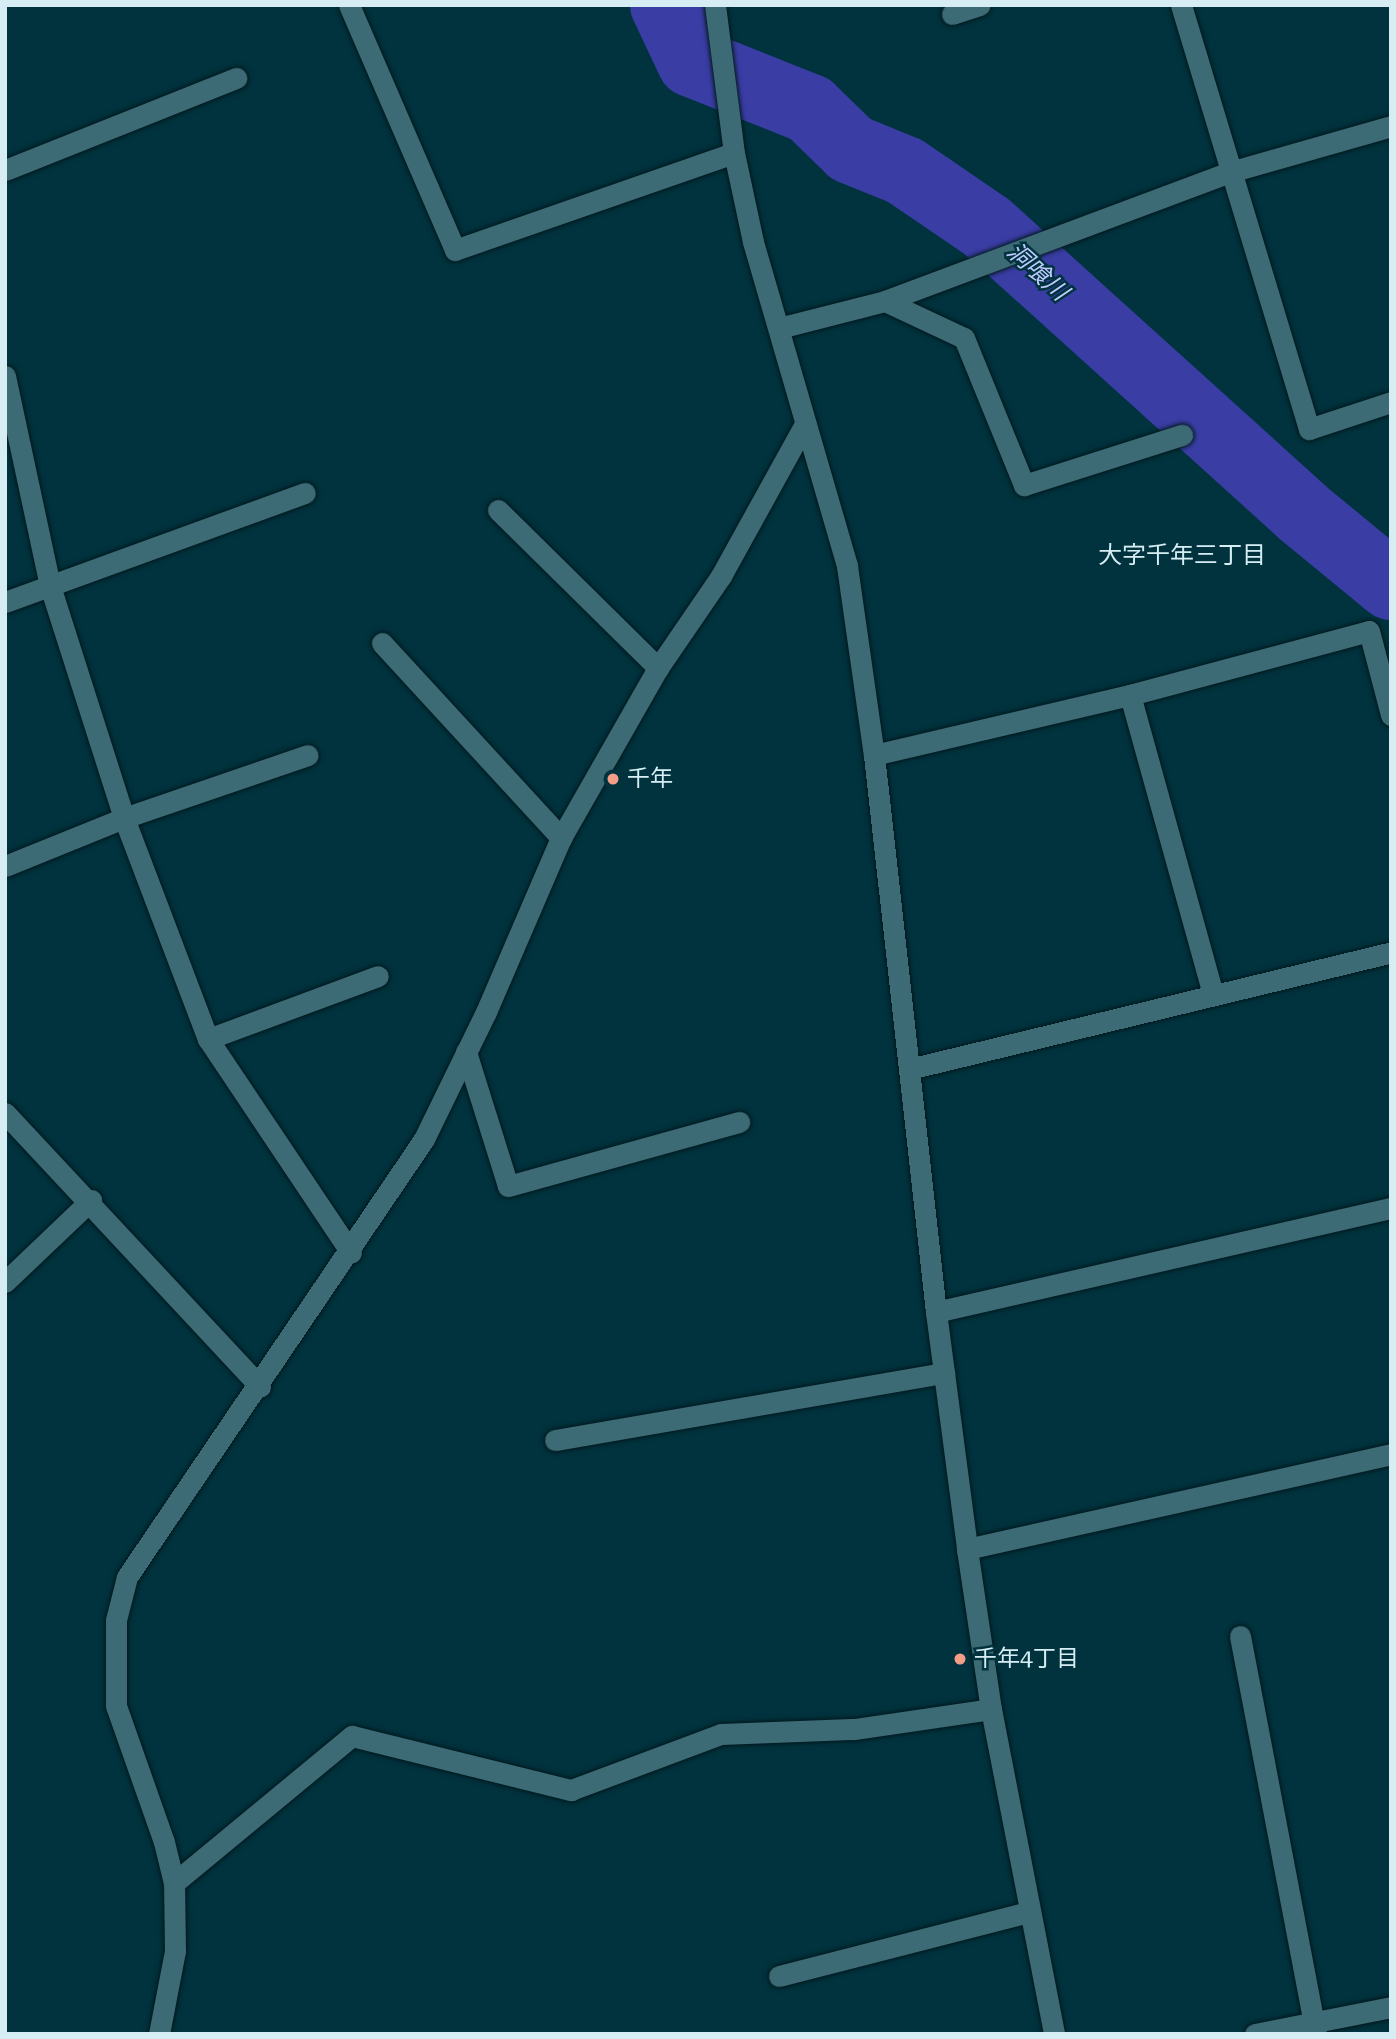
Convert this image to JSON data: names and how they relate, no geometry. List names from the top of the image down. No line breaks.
{"districts":["大字千年三丁目"],"water":["洞喰川"],"places":["千年","千年4丁目"]}
